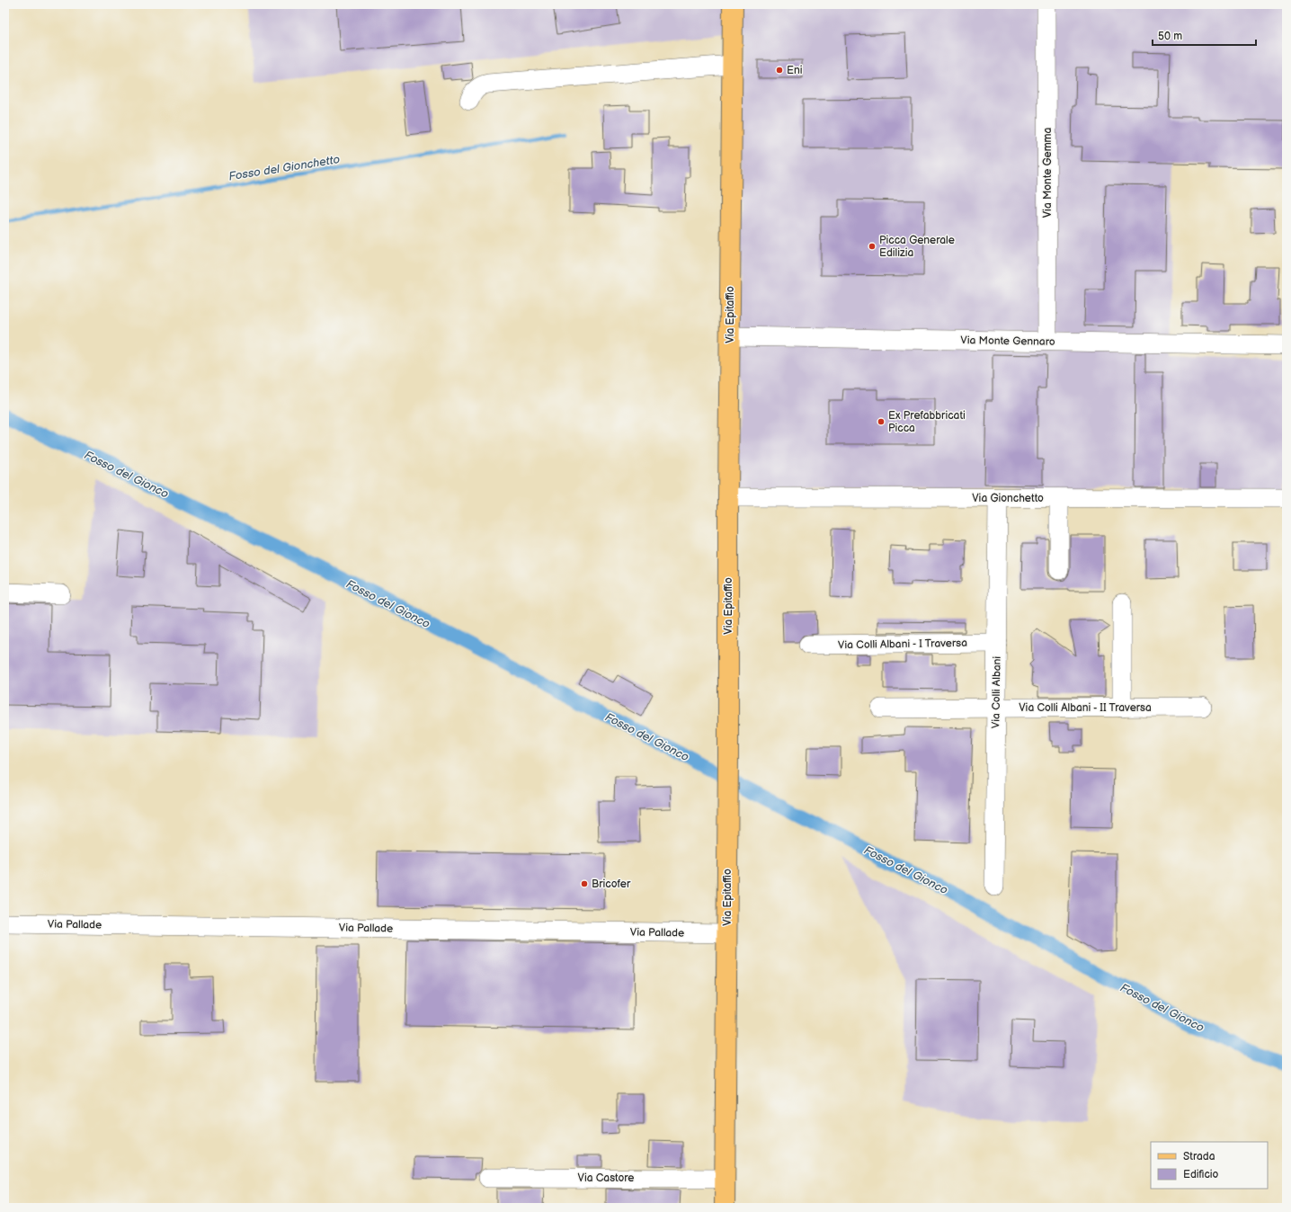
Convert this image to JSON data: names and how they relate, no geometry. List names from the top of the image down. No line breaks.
{"streets":{"main road":["Via Epitaffio"],"street":["Via Monte Gemma","Via Monte Gennaro","Via Gionchetto","Via Colli Albani - I Traversa","Via Colli Albani","Via Colli Albani - II Traversa","Via Pallade","Via Castore"]},"crossings":[["Via Monte Gemma","Via Monte Gennaro"],["Via Epitaffio","Via Monte Gennaro"],["Via Epitaffio","Via Gionchetto"],["Via Epitaffio","Via Pallade"],["Via Epitaffio","Via Castore"],["Via Gionchetto","Via Colli Albani"],["Via Colli Albani - I Traversa","Via Colli Albani"],["Via Colli Albani","Via Colli Albani - II Traversa"]],"water":["Fosso del Gionchetto","Fosso del Gionco"],"places":["Eni","Picca Generale Edilizia","Ex Prefabbricati Picca","Bricofer"],"legend":["Strada","Edificio"],"scale_bar":"50 m"}
